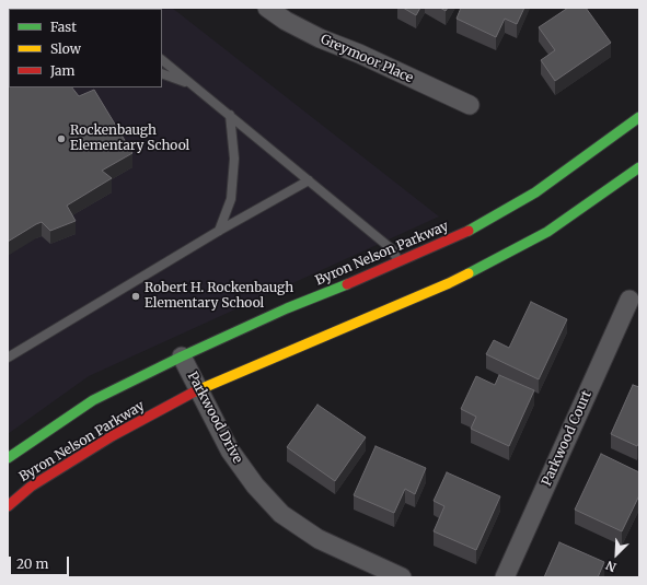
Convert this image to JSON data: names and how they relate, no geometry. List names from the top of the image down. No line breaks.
{"streets":{"street":["Greymoor Place","Byron Nelson Parkway","Parkwood Drive","Parkwood Court"]},"crossings":[["Byron Nelson Parkway","Parkwood Drive"]],"places":["Rockenbaugh Elementary School","Robert H. Rockenbaugh Elementary School"],"legend":["Fast","Slow","Jam"],"scale_bar":"20 m","north":"bottom left"}
